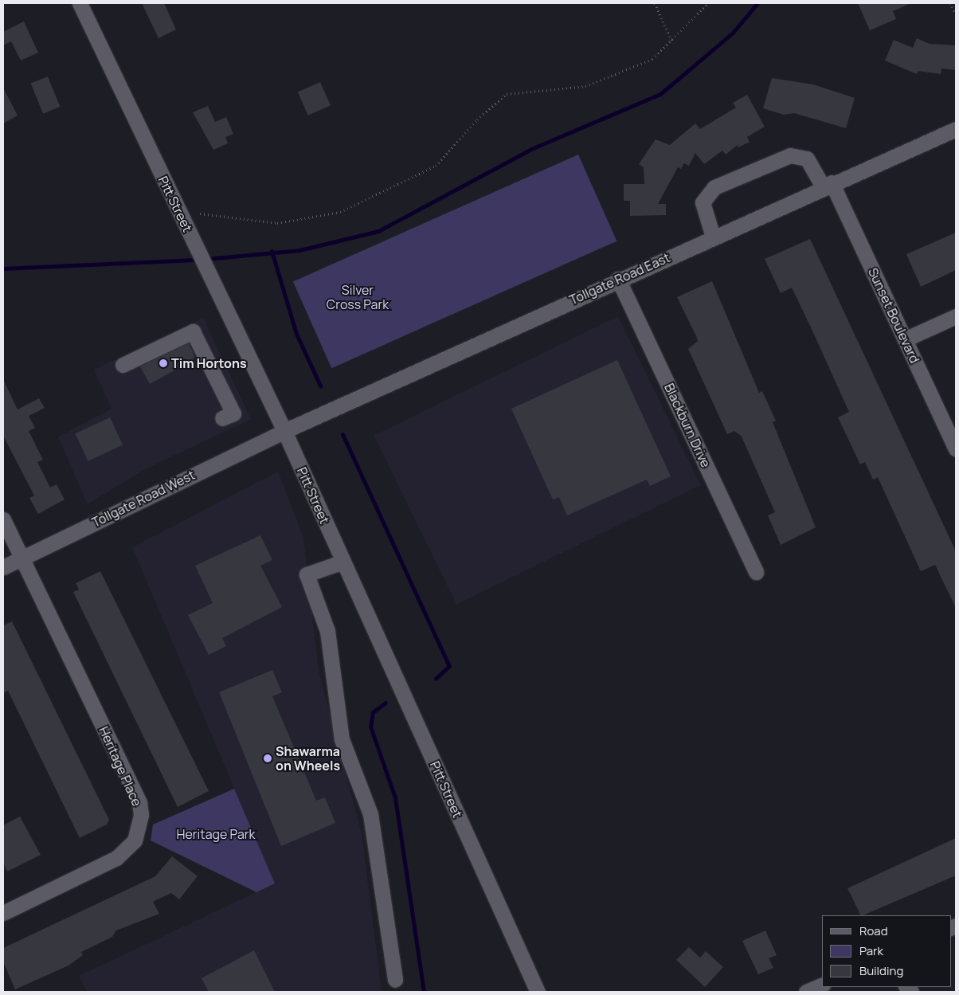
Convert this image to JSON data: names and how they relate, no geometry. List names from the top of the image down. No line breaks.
{"streets":{"street":["Pitt Street","Tollgate Road East","Sunset Boulevard","Blackburn Drive","Tollgate Road West","Heritage Place"]},"crossings":[["Pitt Street","Tollgate Road East"],["Pitt Street","Tollgate Road West"],["Tollgate Road East","Sunset Boulevard"],["Tollgate Road East","Blackburn Drive"],["Tollgate Road East","Tollgate Road West"],["Tollgate Road West","Heritage Place"]],"parks":["Silver Cross Park","Heritage Park"],"places":["Tim Hortons","Shawarma on Wheels"],"legend":["Road","Park","Building"]}
